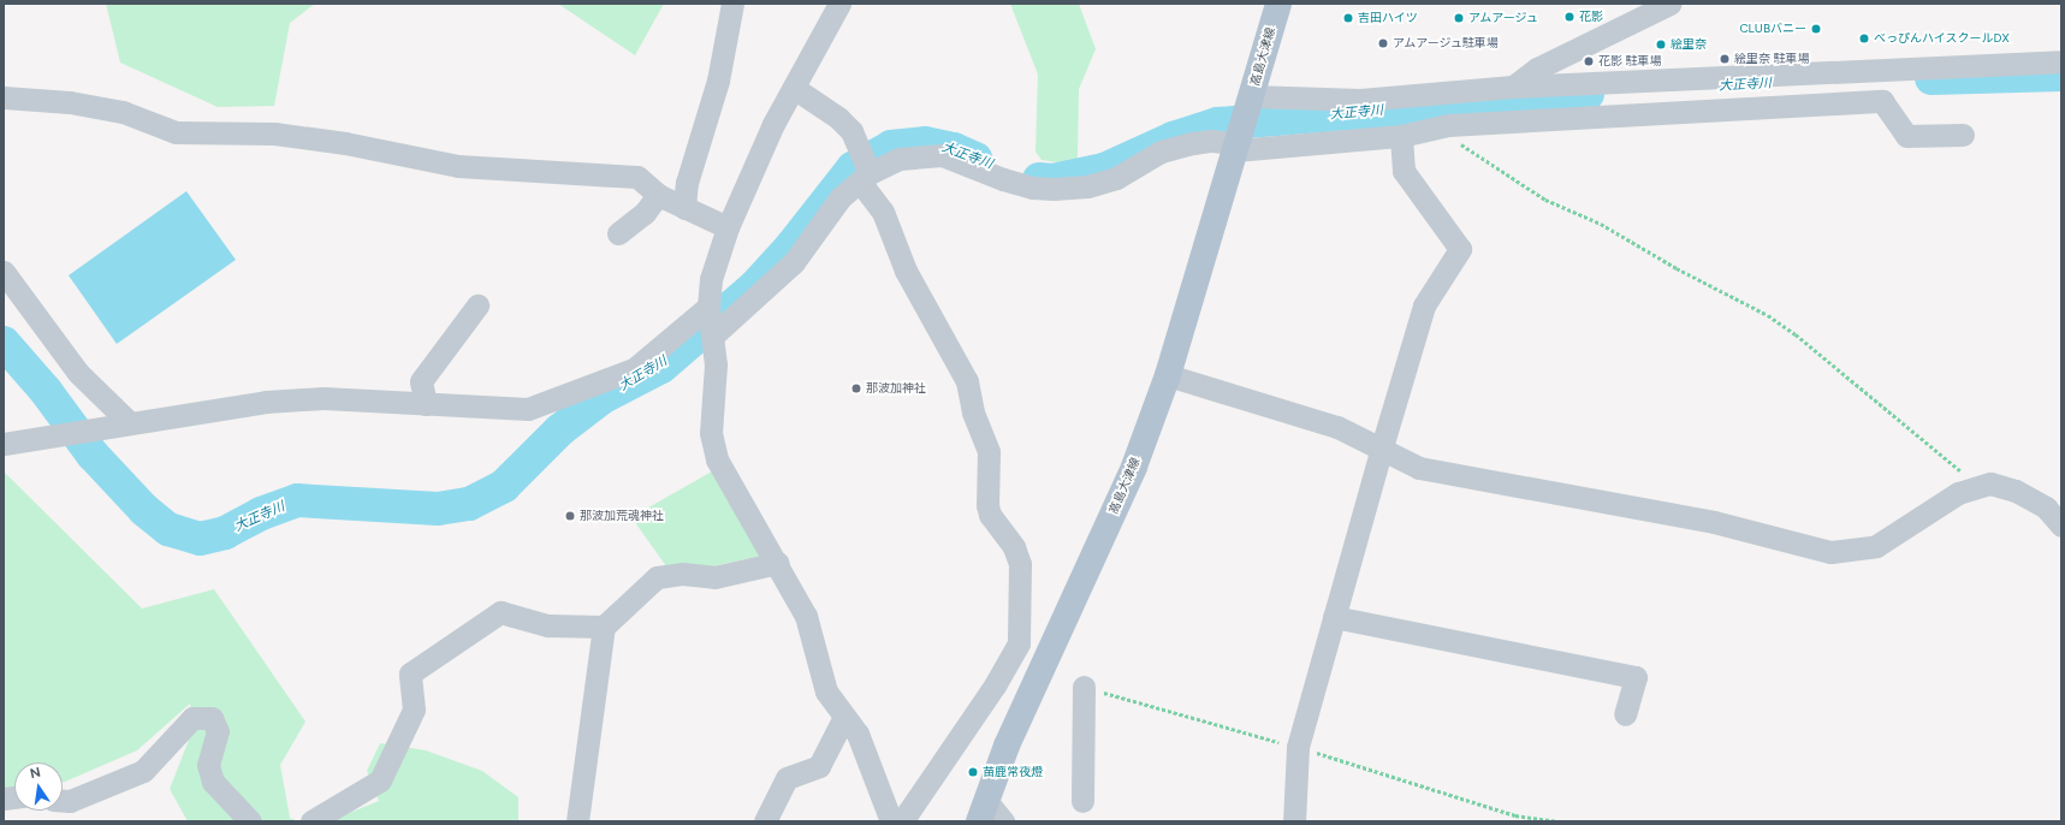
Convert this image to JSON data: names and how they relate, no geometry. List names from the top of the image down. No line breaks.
{"streets":{"main road":["高島大津線"]},"water":["大正寺川"],"places":["花影","吉田ハイツ","アムアージュ","CLUBバニー","べっぴんハイスクールDX","アムアージュ駐車場","絵里奈","絵里奈 駐車場","花影 駐車場","那波加神社","那波加荒魂神社","苗鹿常夜燈"],"north":"top"}
